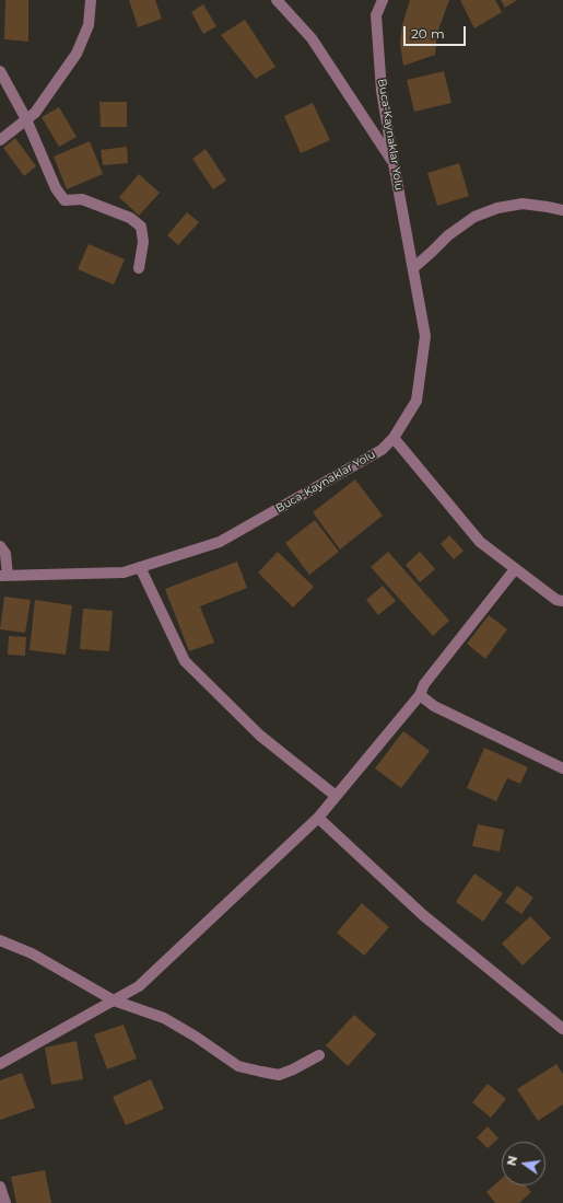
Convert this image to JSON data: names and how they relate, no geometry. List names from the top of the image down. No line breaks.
{"streets":{"street":["Buca-Kaynaklar Yolu"]},"scale_bar":"20 m","north":"left"}
